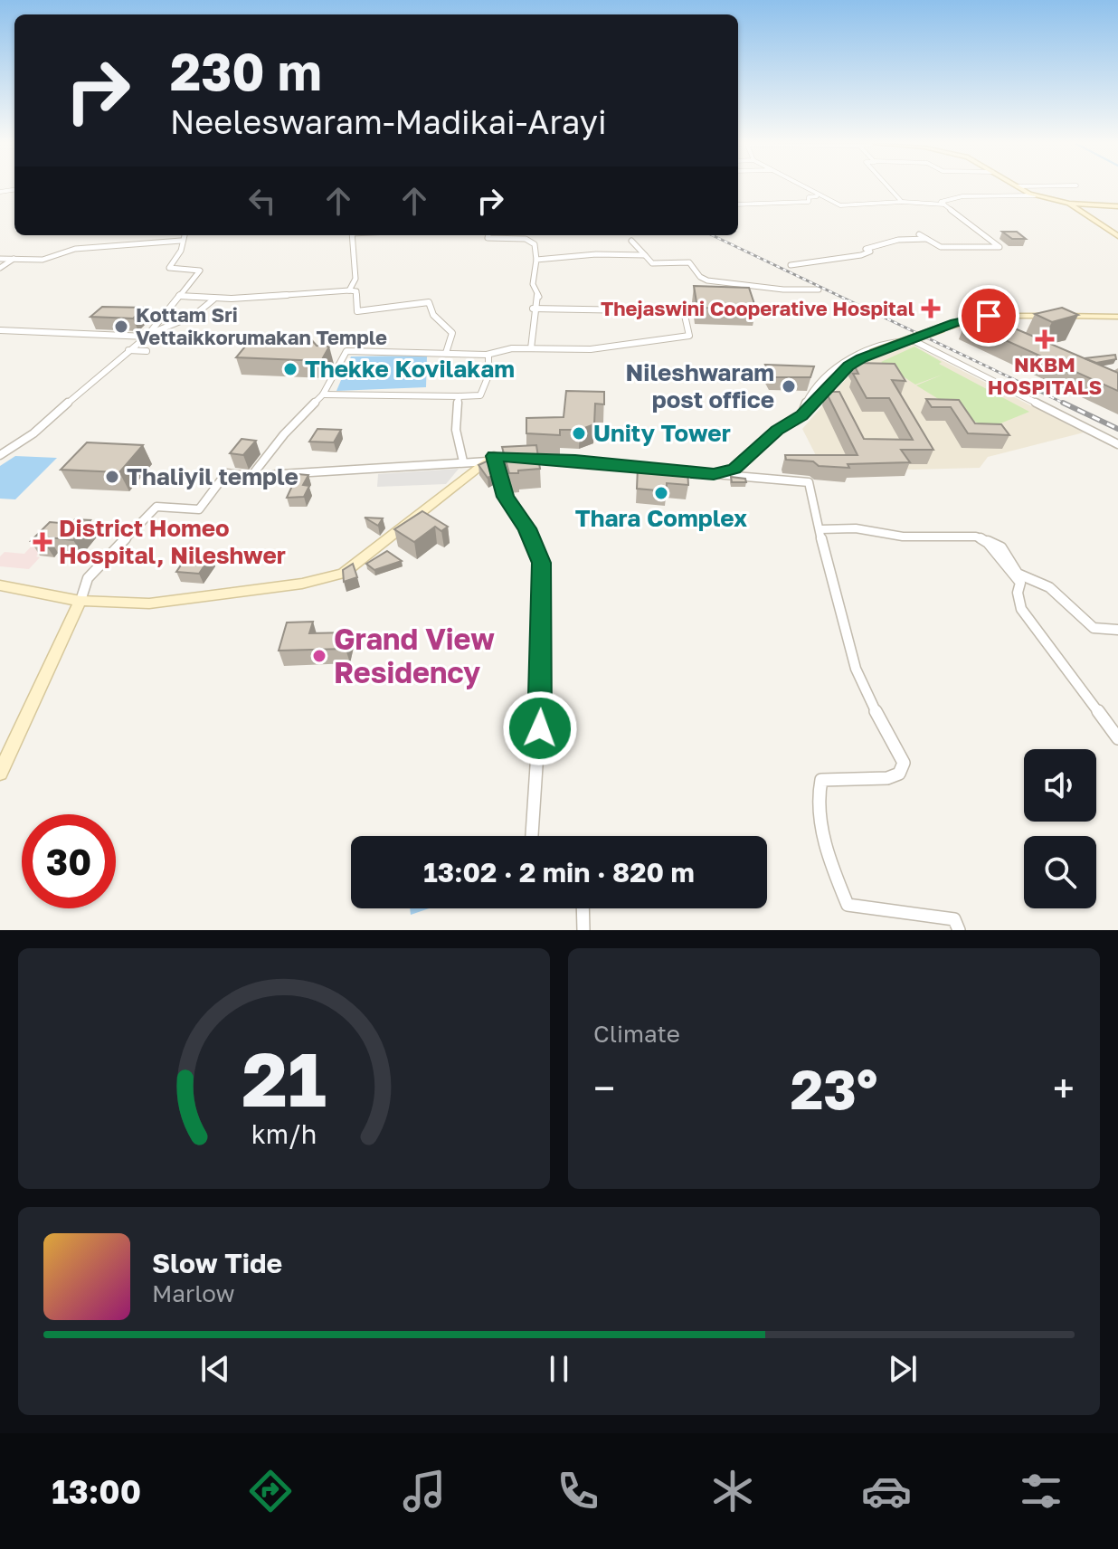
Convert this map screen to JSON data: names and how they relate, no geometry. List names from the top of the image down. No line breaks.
{"places":{"health":["Thejaswini Cooperative Hospital","NKBM HOSPITALS","District Homeo Hospital, Nileshwer"],"other":["Kottam Sri Vettaikkorumakan Temple","Thekke Kovilakam","Nileshwaram post office","Unity Tower","Thaliyil temple","Thara Complex","Grand View Residency"]},"page":{"turn":["230 m","Neeleswaram-Madikai-Arayi"],"limit":"30","trip":"13:02 · 2 min · 820 m","tile":"Climate","heat":["−","23°","+"],"song":["Slow Tide","Marlow"],"tabs":"13:00","gauge":["21","km/h"]}}
